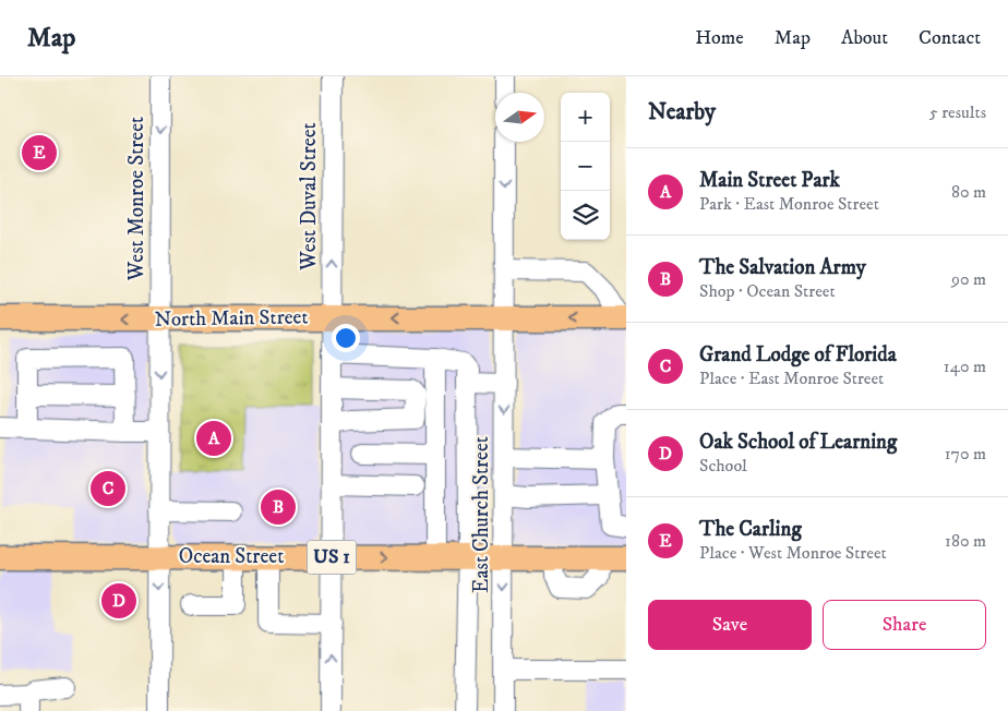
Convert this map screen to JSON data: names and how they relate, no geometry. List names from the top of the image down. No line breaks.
{"streets":{"main road":["North Main Street","Ocean Street","US 1"],"street":["West Duval Street","West Monroe Street","East Church Street"]},"crossings":[["West Duval Street","North Main Street"],["West Duval Street","Ocean Street"],["West Monroe Street","North Main Street"],["West Monroe Street","Ocean Street"],["North Main Street","East Church Street"],["East Church Street","Ocean Street"]],"one_way":["West Duval Street","West Monroe Street","North Main Street"],"north":"right","page":{"header":"Map","nav":["Home","Map","About","Contact"],"heading":["Nearby","5 results"],"map_buttons":["+","−"],"pins":["E","A","C","B","D"],"list":[{"mark":"A","name":"Main Street Park","note":"Park · East Monroe Street","value":"80 m"},{"mark":"B","name":"The Salvation Army","note":"Shop · Ocean Street","value":"90 m"},{"mark":"C","name":"Grand Lodge of Florida","note":"Place · East Monroe Street","value":"140 m"},{"mark":"D","name":"Oak School of Learning","note":"School","value":"170 m"},{"mark":"E","name":"The Carling","note":"Place · West Monroe Street","value":"180 m"}],"buttons":["Save","Share"]}}
